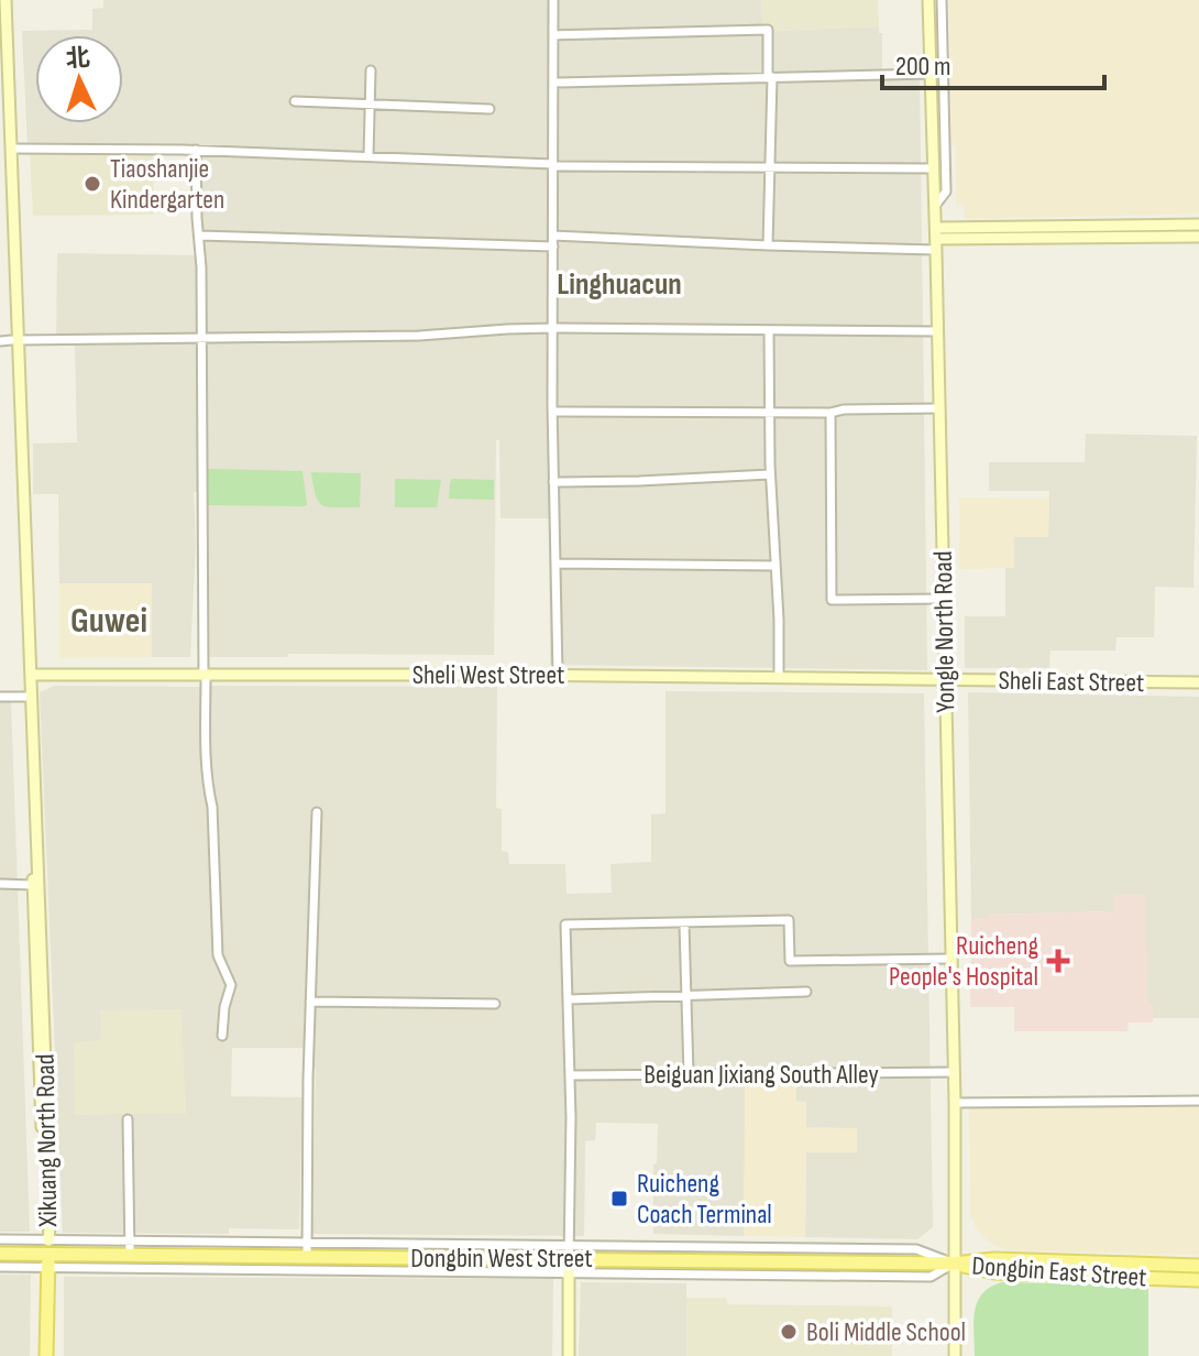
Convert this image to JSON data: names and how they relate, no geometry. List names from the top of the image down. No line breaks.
{"streets":{"main road":["Yongle North Road","Sheli West Street","Sheli East Street","Xikuang North Road","Dongbin West Street","Dongbin East Street"],"street":["Beiguan Jixiang South Alley"]},"crossings":[["Yongle North Road","Sheli West Street"],["Yongle North Road","Sheli East Street"],["Yongle North Road","Beiguan Jixiang South Alley"],["Yongle North Road","Dongbin West Street"],["Yongle North Road","Dongbin East Street"],["Sheli West Street","Sheli East Street"],["Sheli West Street","Xikuang North Road"],["Xikuang North Road","Dongbin West Street"],["Dongbin West Street","Dongbin East Street"]],"districts":["Linghuacun","Guwei"],"places":{"other":["Tiaoshanjie Kindergarten","Boli Middle School"],"health":["Ruicheng People's Hospital"],"transit":["Ruicheng Coach Terminal"]},"scale_bar":"200 m","north":"top"}
